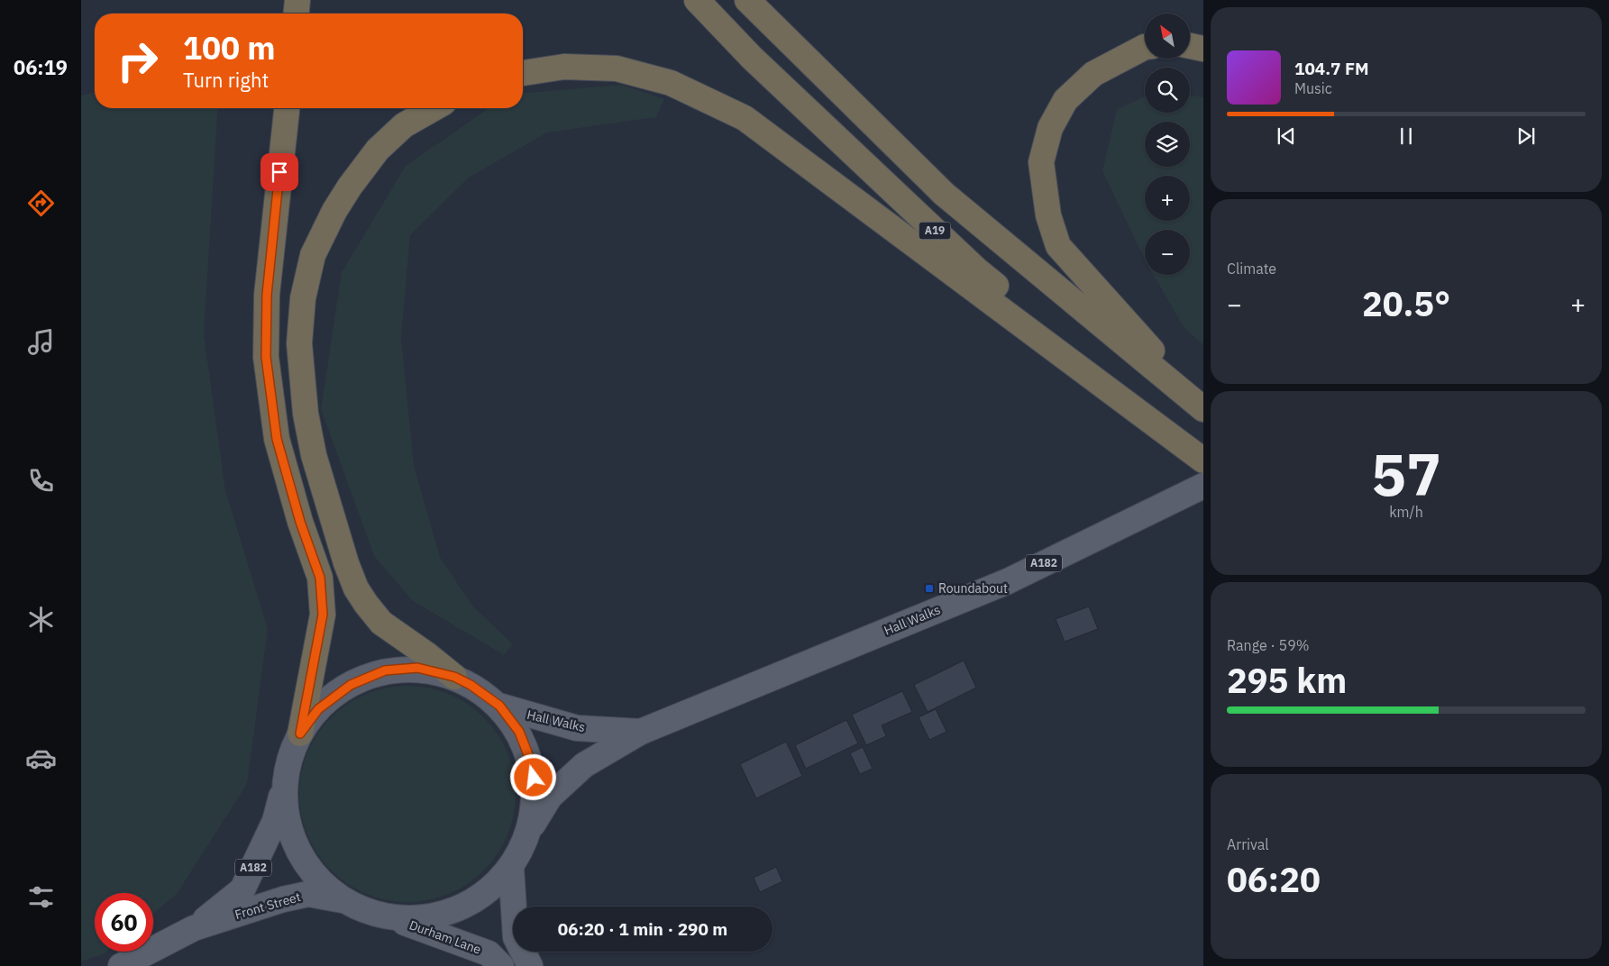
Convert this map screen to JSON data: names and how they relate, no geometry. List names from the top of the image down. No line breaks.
{"streets":{"highway":["A19"],"main road":["A182","Hall Walks","Front Street","Durham Lane"]},"crossings":[["Front Street","Durham Lane"]],"places":{"transit":["Roundabout"]},"north":"top left","page":{"tabs":"06:19","map_buttons":["+","−"],"turn":["100 m","Turn right"],"song":["104.7 FM","Music"],"tile":["Climate",["57","km/h"],["Range · 59%","295 km"],["Arrival","06:20"]],"heat":["−","20.5°","+"],"limit":"60","trip":"06:20 · 1 min · 290 m"}}
